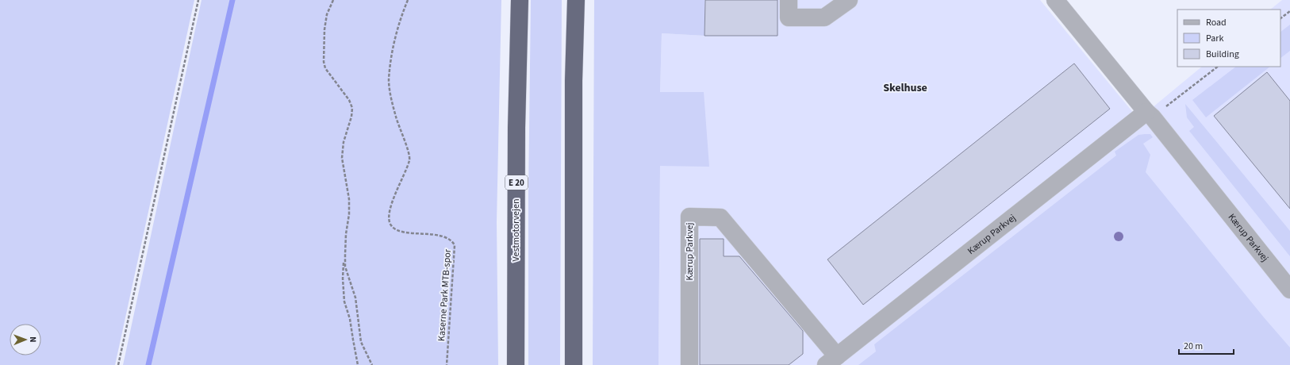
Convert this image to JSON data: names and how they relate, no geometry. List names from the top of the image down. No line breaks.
{"streets":{"highway":["E 20","Vestmotorvejen"],"street":["Kærup Parkvej"],"path":["Kaserne Park MTB-spor"]},"districts":["Skelhuse"],"legend":["Road","Park","Building"],"scale_bar":"20 m","north":"right"}
